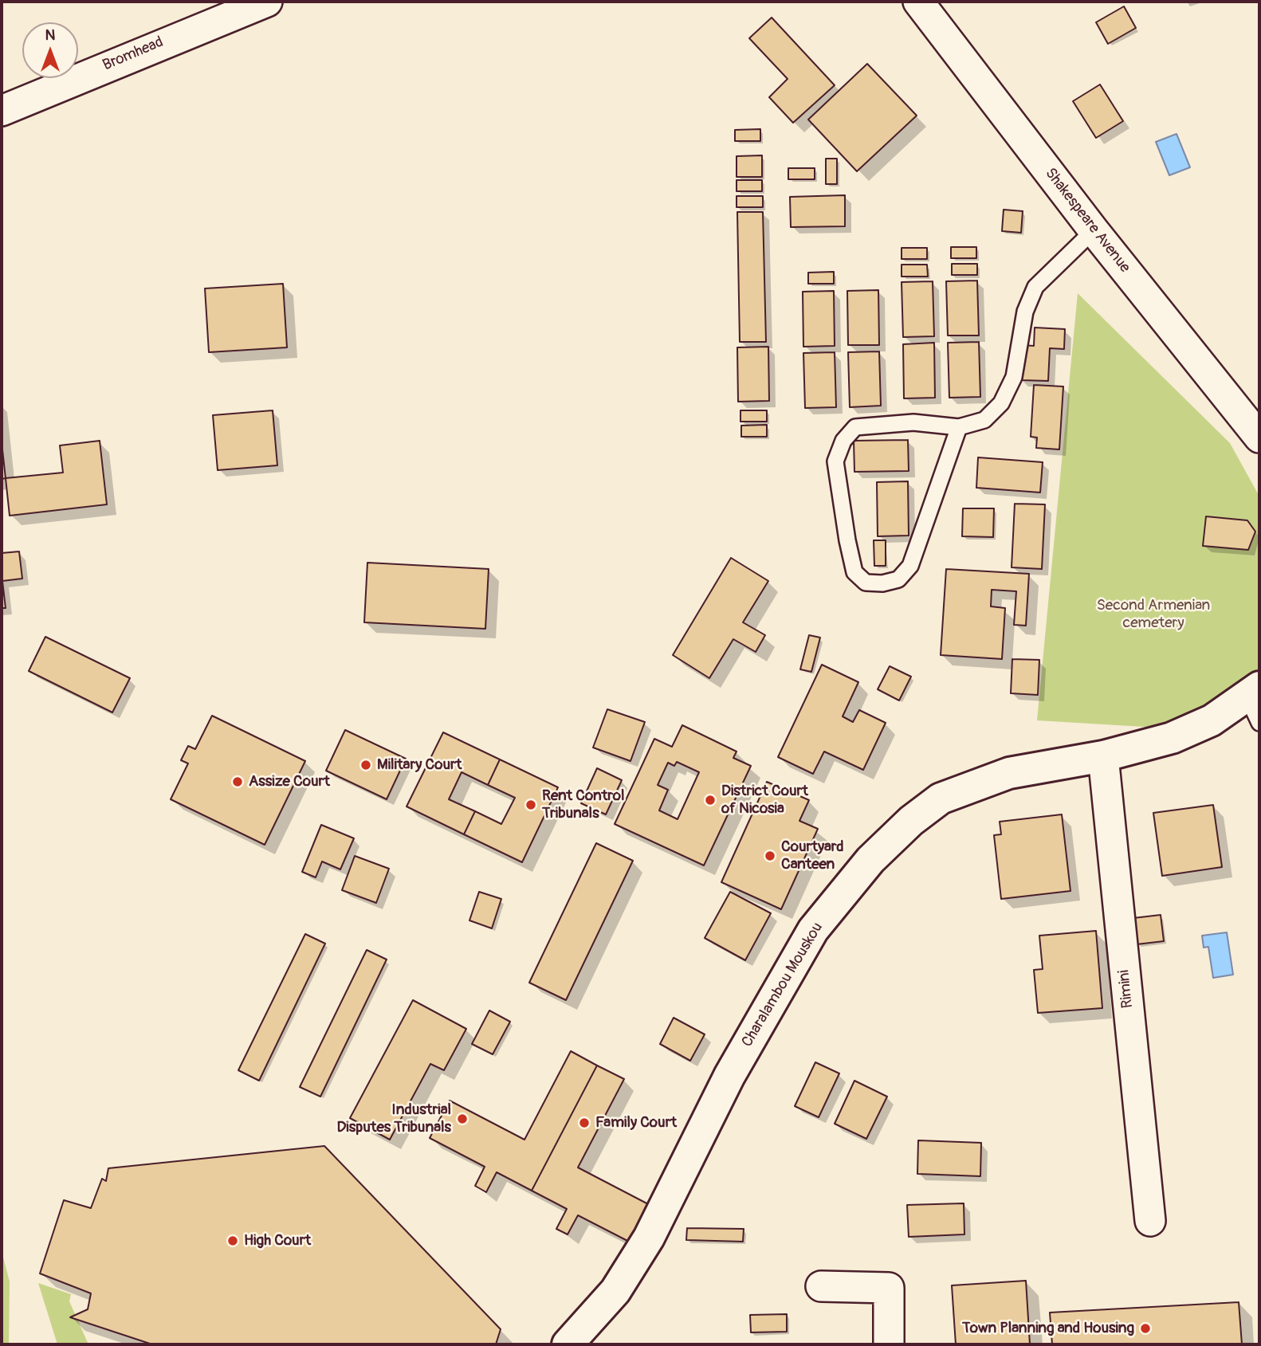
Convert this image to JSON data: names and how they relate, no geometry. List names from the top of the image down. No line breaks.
{"streets":{"street":["Bromhead","Shakespeare Avenue","Charalambou Mouskou","Rimini"]},"crossings":[["Charalambou Mouskou","Rimini"]],"parks":["Second Armenian cemetery"],"places":["Military Court","Assize Court","District Court of Nicosia","Rent Control Tribunals","Courtyard Canteen","Industrial Disputes Tribunals","Family Court","High Court","Town Planning and Housing"],"north":"top"}
